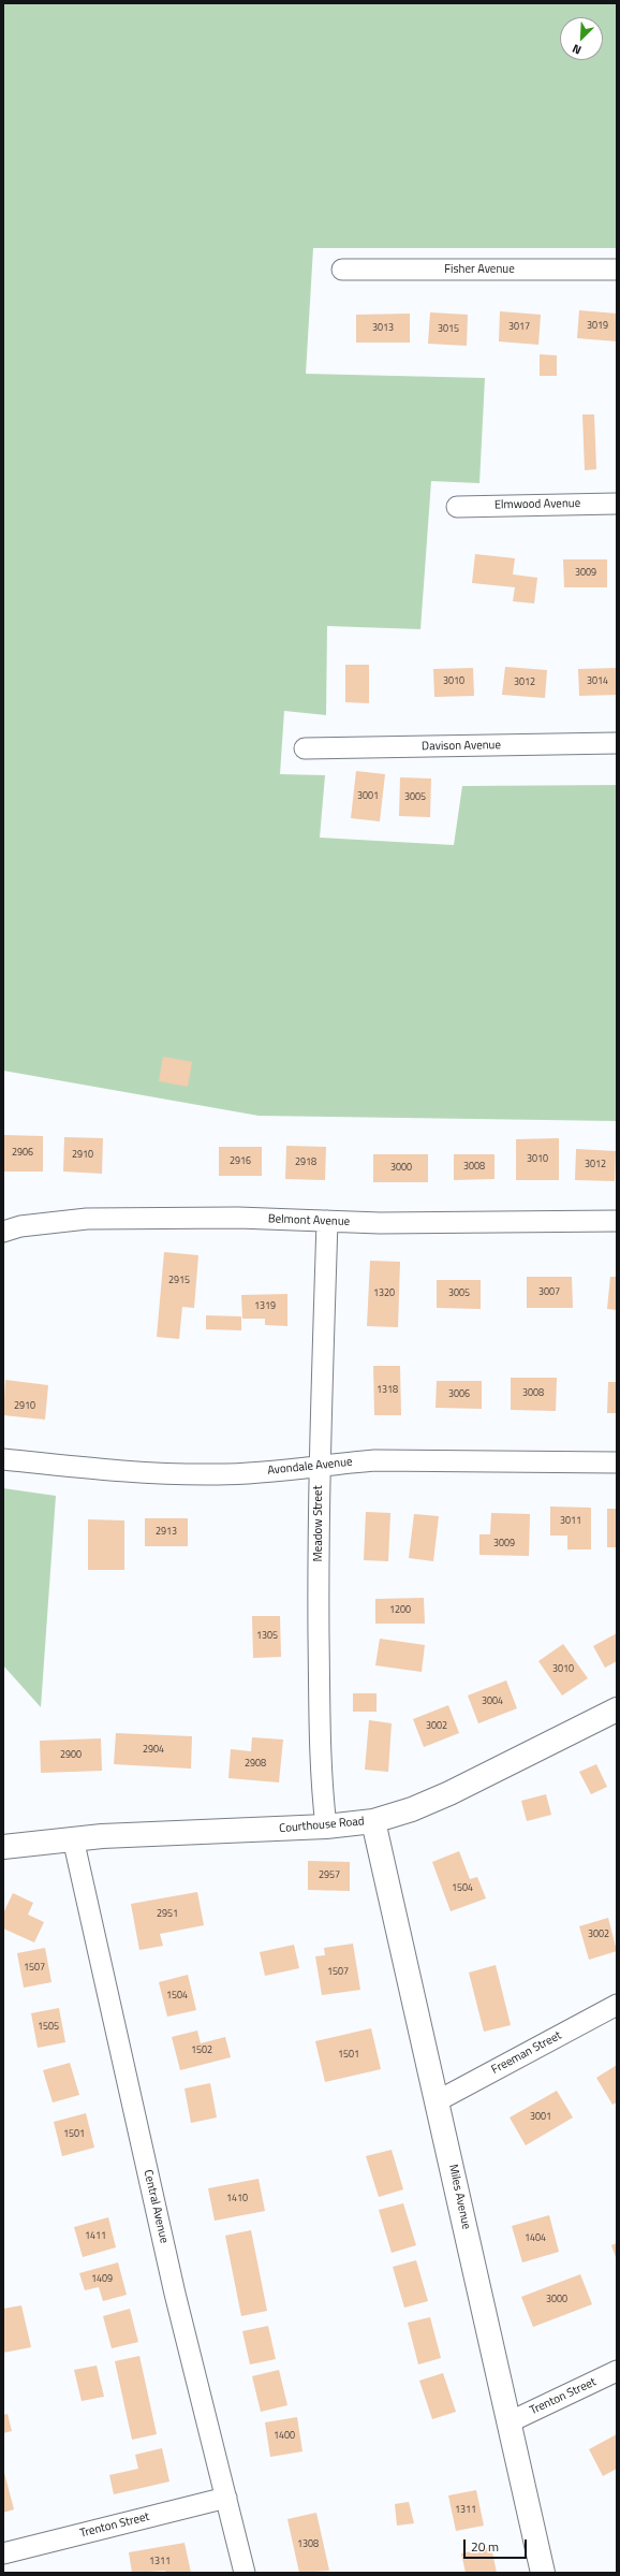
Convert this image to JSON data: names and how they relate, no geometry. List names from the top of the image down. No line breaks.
{"streets":{"street":["Fisher Avenue","Elmwood Avenue","Davison Avenue","Belmont Avenue","Avondale Avenue","Meadow Street","Courthouse Road","Freeman Street","Miles Avenue","Central Avenue","Trenton Street"]},"crossings":[["Belmont Avenue","Meadow Street"],["Avondale Avenue","Meadow Street"],["Meadow Street","Courthouse Road"],["Courthouse Road","Miles Avenue"],["Courthouse Road","Central Avenue"],["Freeman Street","Miles Avenue"],["Miles Avenue","Trenton Street"],["Central Avenue","Trenton Street"]],"house_numbers":["3019","3017","3013","3015","3009","3010","3014","3012","3001","3005","2906","2910","3010","2916","2918","3012","3008","3000","2915","3007","1320","3005","1319","1318","3008","3006","2910","3011","2913","3009","1200","1305","3010","3004","3002","2904","2900","2908","2957","1504","2951","3002","1507","1507","1504","1505","1502","1501","3001","1501","1410","1411","1404","1409","3000","1400","1311","1308","1311"],"scale_bar":"20 m","north":"bottom left"}
